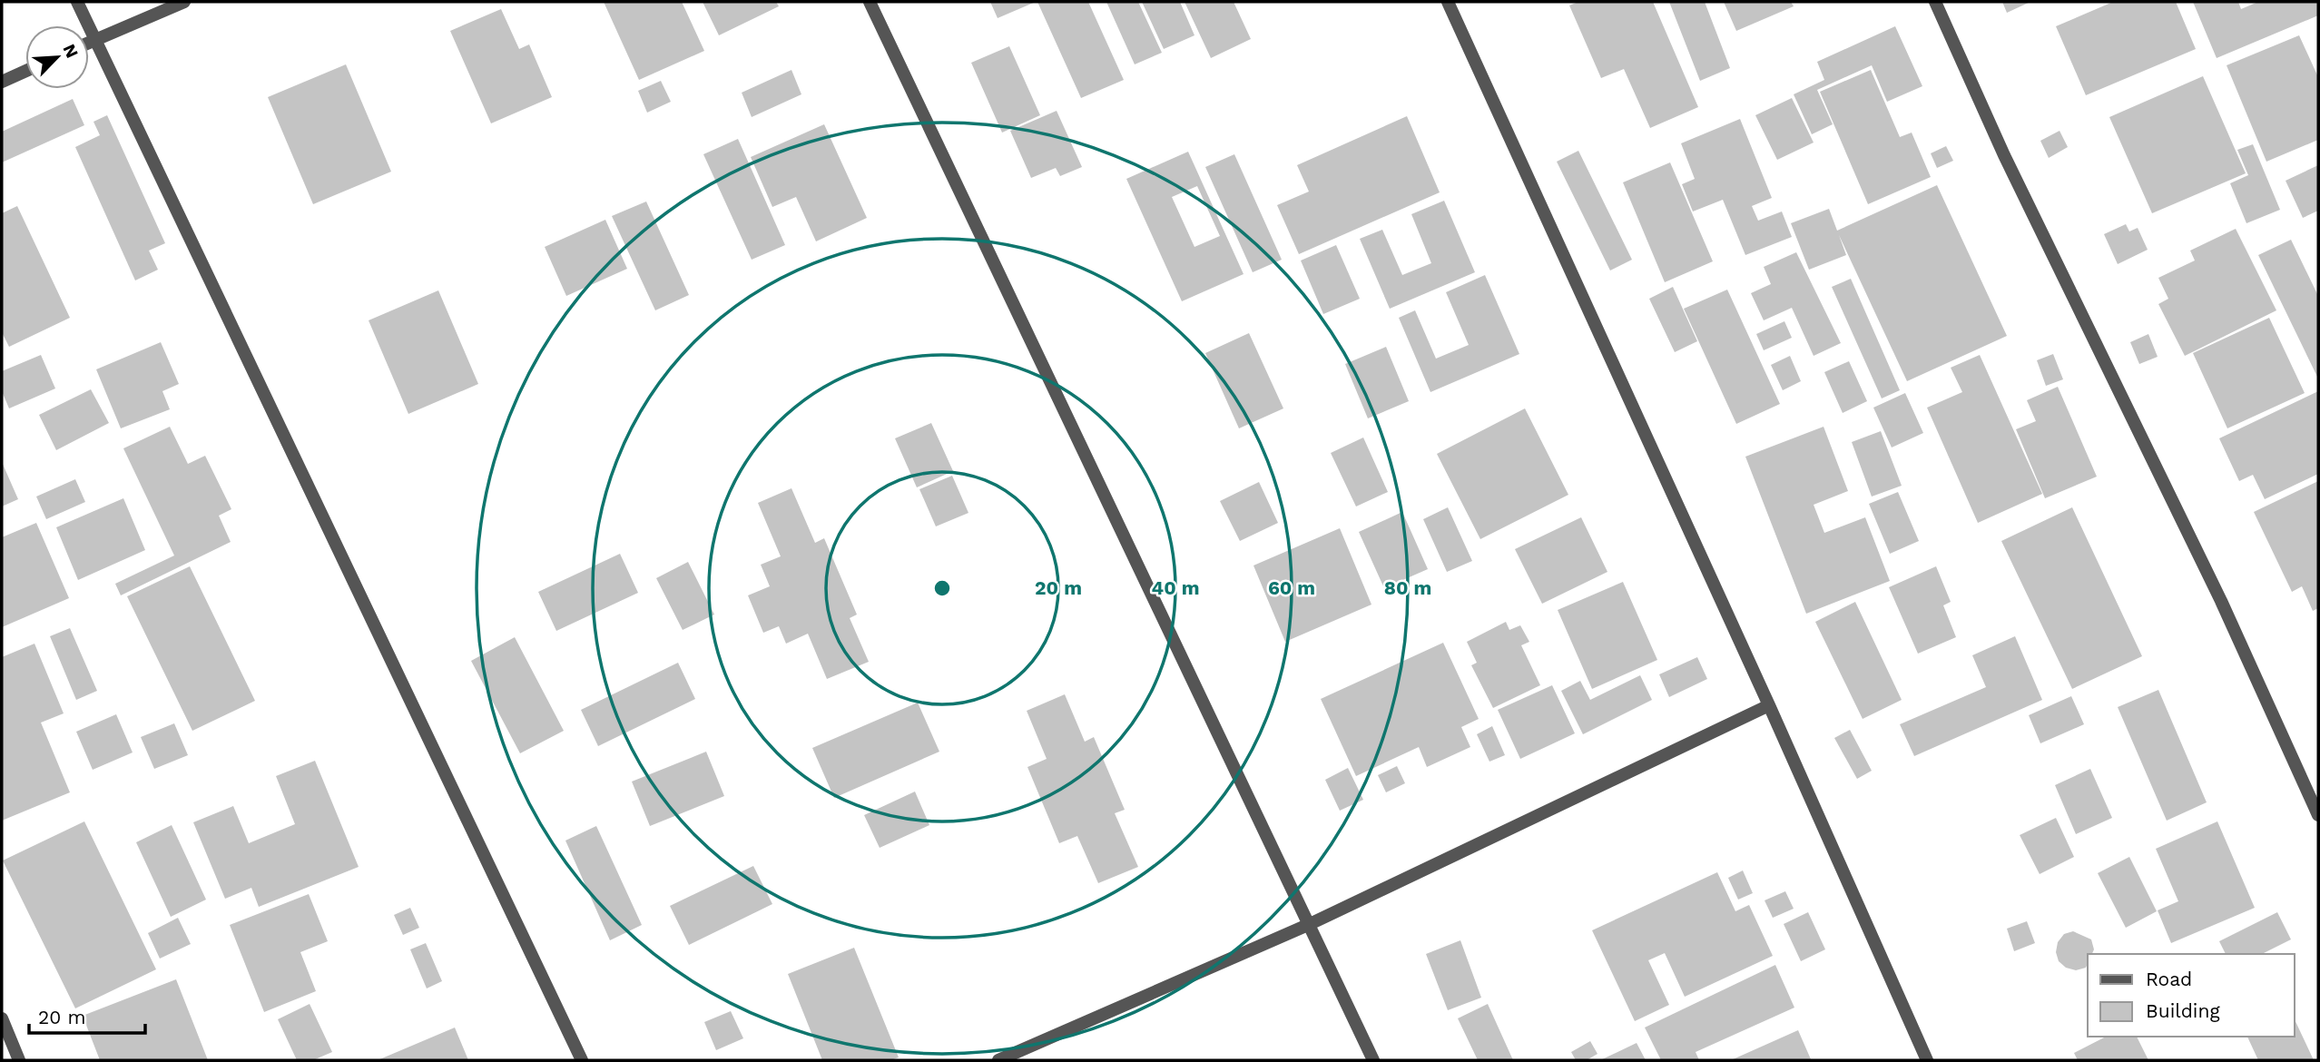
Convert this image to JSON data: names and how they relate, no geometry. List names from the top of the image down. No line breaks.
{"legend":["Road","Building"],"scale_bar":"20 m","north":"top right","rings":["20 m","40 m","60 m","80 m"]}
